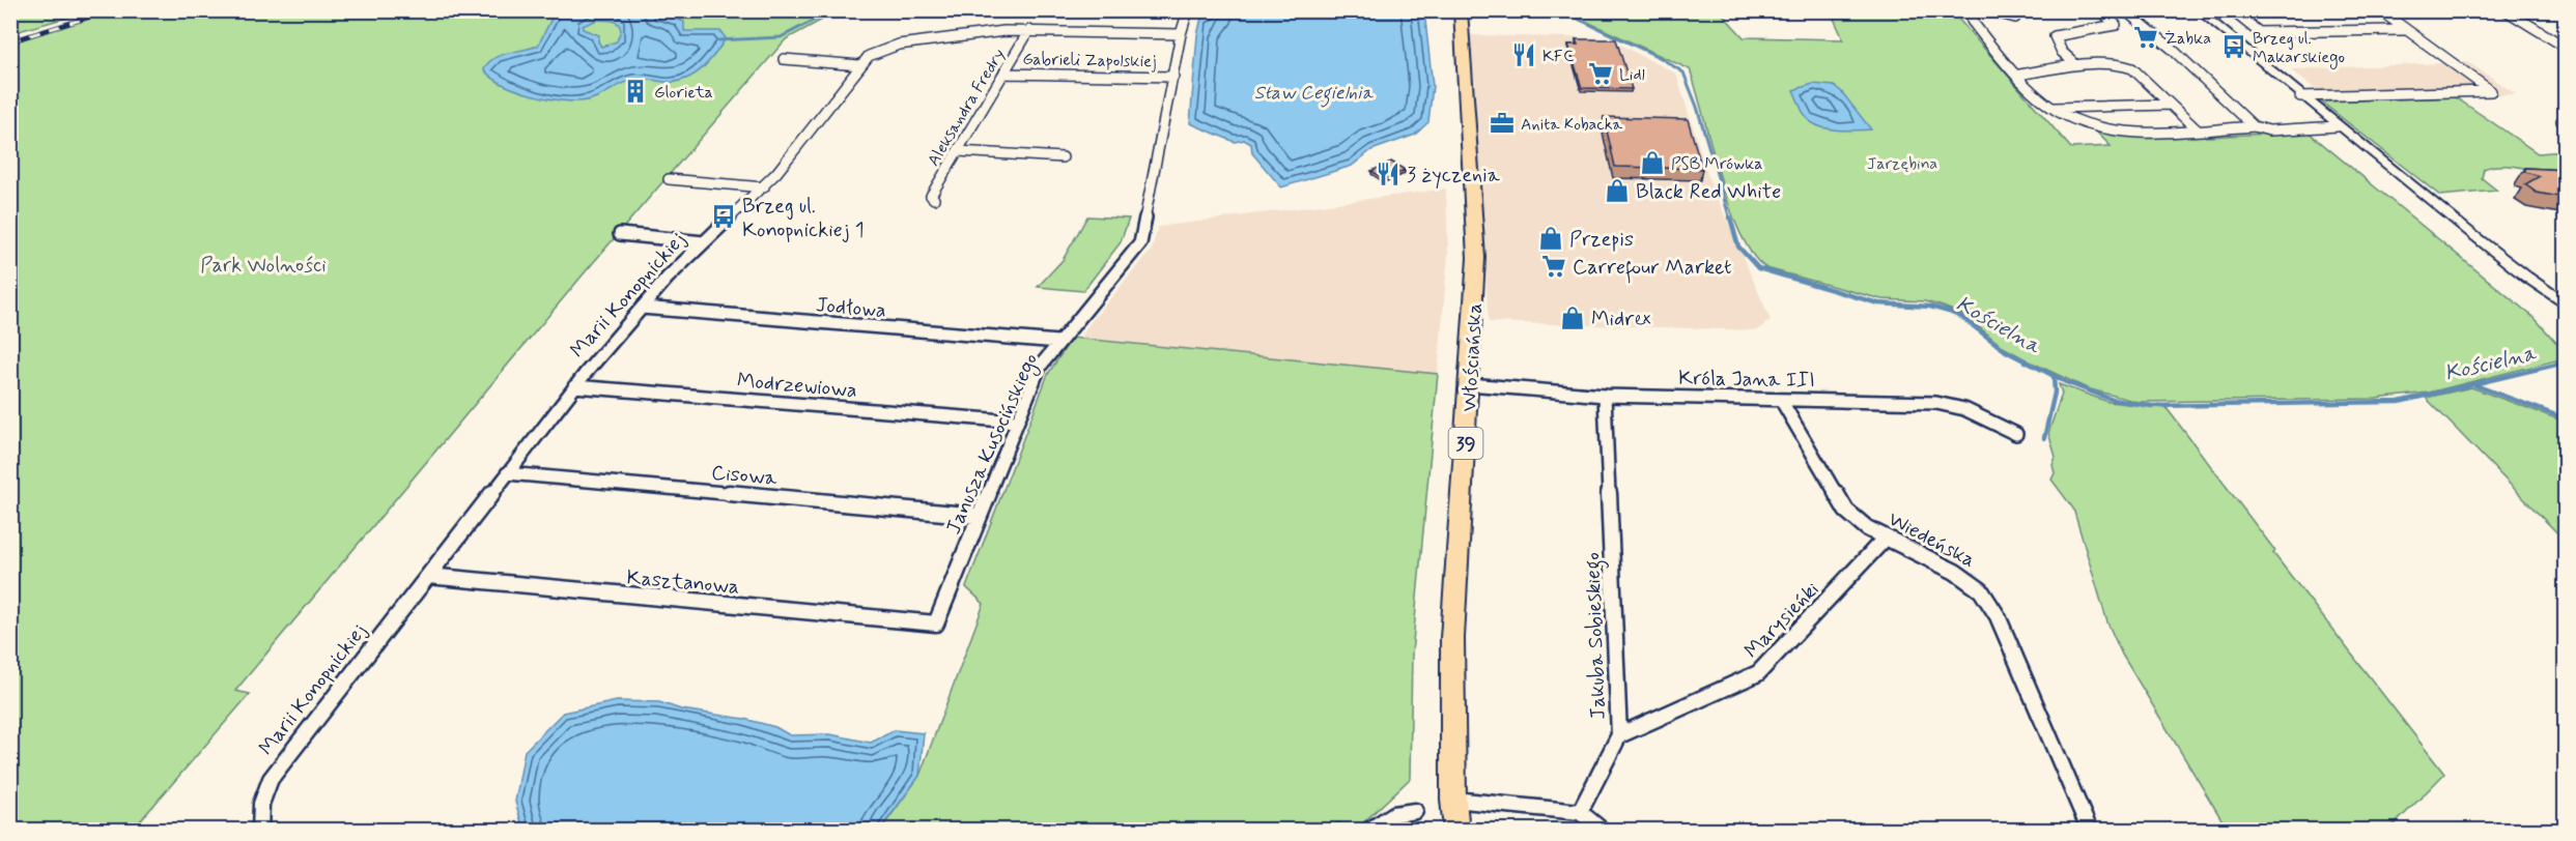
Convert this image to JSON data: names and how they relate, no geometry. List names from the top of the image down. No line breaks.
{"streets":{"main road":["Włościańska","39"],"street":["Gabrieli Zapolskiej","Aleksandra Fredry","Marii Konopnickiej","Jodłowa","Króla Jana III","Modrzewiowa","Janusza Kusocińskiego","Cisowa","Wiedeńska","Kasztanowa","Marysieńki","Jakuba Sobieskiego"]},"crossings":[["Gabrieli Zapolskiej","Aleksandra Fredry"],["Gabrieli Zapolskiej","Janusza Kusocińskiego"],["Aleksandra Fredry","Marii Konopnickiej"],["Marii Konopnickiej","Jodłowa"],["Marii Konopnickiej","Modrzewiowa"],["Marii Konopnickiej","Janusza Kusocińskiego"],["Marii Konopnickiej","Cisowa"],["Marii Konopnickiej","Kasztanowa"],["Jodłowa","Janusza Kusocińskiego"],["Włościańska","Króla Jana III"],["Króla Jana III","Wiedeńska"],["Króla Jana III","Jakuba Sobieskiego"],["Modrzewiowa","Janusza Kusocińskiego"],["Janusza Kusocińskiego","Cisowa"],["Janusza Kusocińskiego","Kasztanowa"],["Wiedeńska","Marysieńki"],["Marysieńki","Jakuba Sobieskiego"]],"water":["Staw Cegielnia","Kościelna"],"parks":["Jarzębina","Park Wolności"],"places":{"supermarket":["Żabka","Lidl","Carrefour Market"],"bus stop":["Brzeg ul. Makarskiego","Brzeg ul. Konopnickiej 1"],"restaurant":["KFC","3 życzenia"],"building":["Glorieta"],"office":["Anita Kobacka"],"shop":["PSB Mrówka","Black Red White","Przepis","Midrex"]}}
